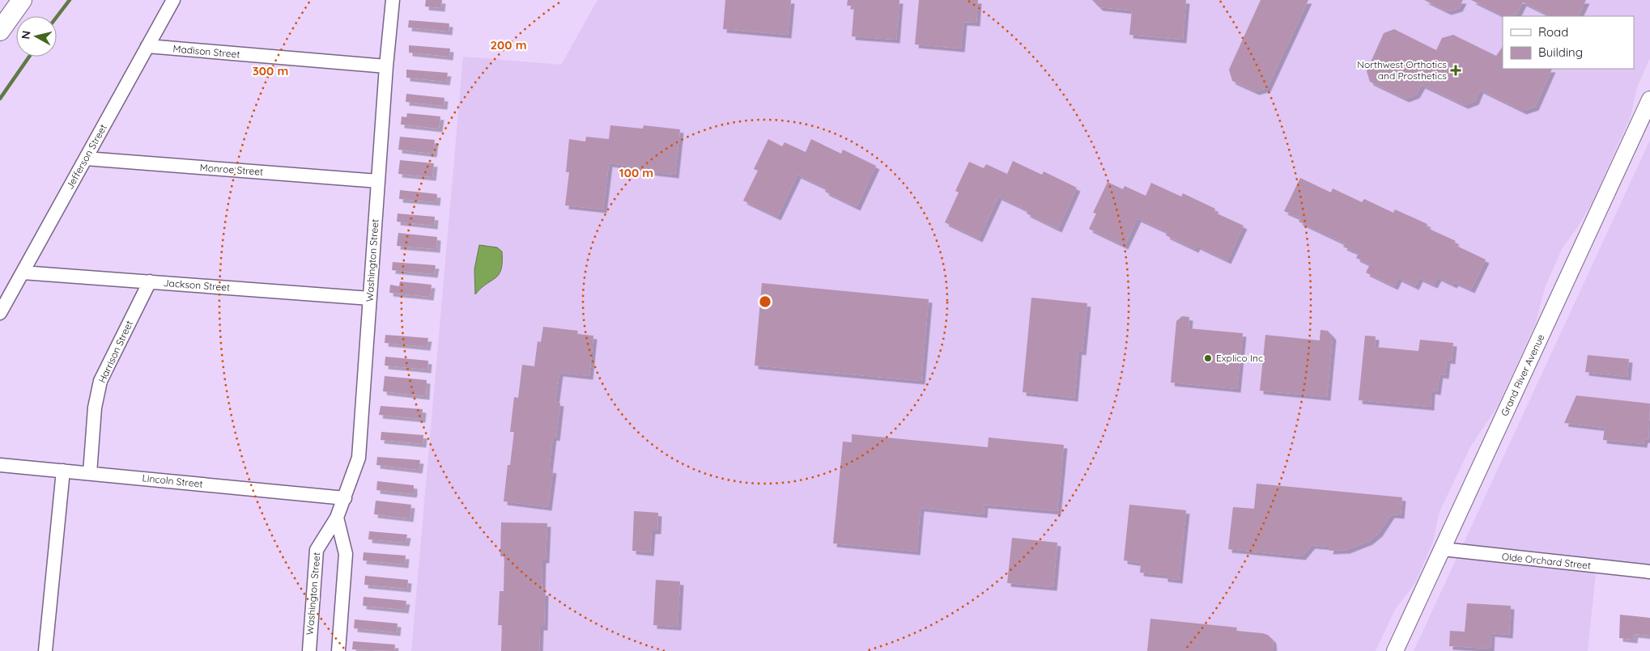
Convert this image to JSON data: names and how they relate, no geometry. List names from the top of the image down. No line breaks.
{"streets":{"main road":["Grand River Avenue"],"street":["Madison Street","Jefferson Street","Monroe Street","Washington Street","Jackson Street","Harrison Street","Lincoln Street","Olde Orchard Street"]},"crossings":[["Madison Street","Jefferson Street"],["Madison Street","Washington Street"],["Jefferson Street","Monroe Street"],["Jefferson Street","Jackson Street"],["Monroe Street","Washington Street"],["Washington Street","Jackson Street"],["Washington Street","Lincoln Street"],["Jackson Street","Harrison Street"],["Harrison Street","Lincoln Street"],["Grand River Avenue","Olde Orchard Street"]],"places":{"health":["Northwest Orthotics and Prosthetics"],"other":["Explico Inc"]},"legend":["Road","Building"],"north":"left","rings":["200 m","300 m","100 m"]}
